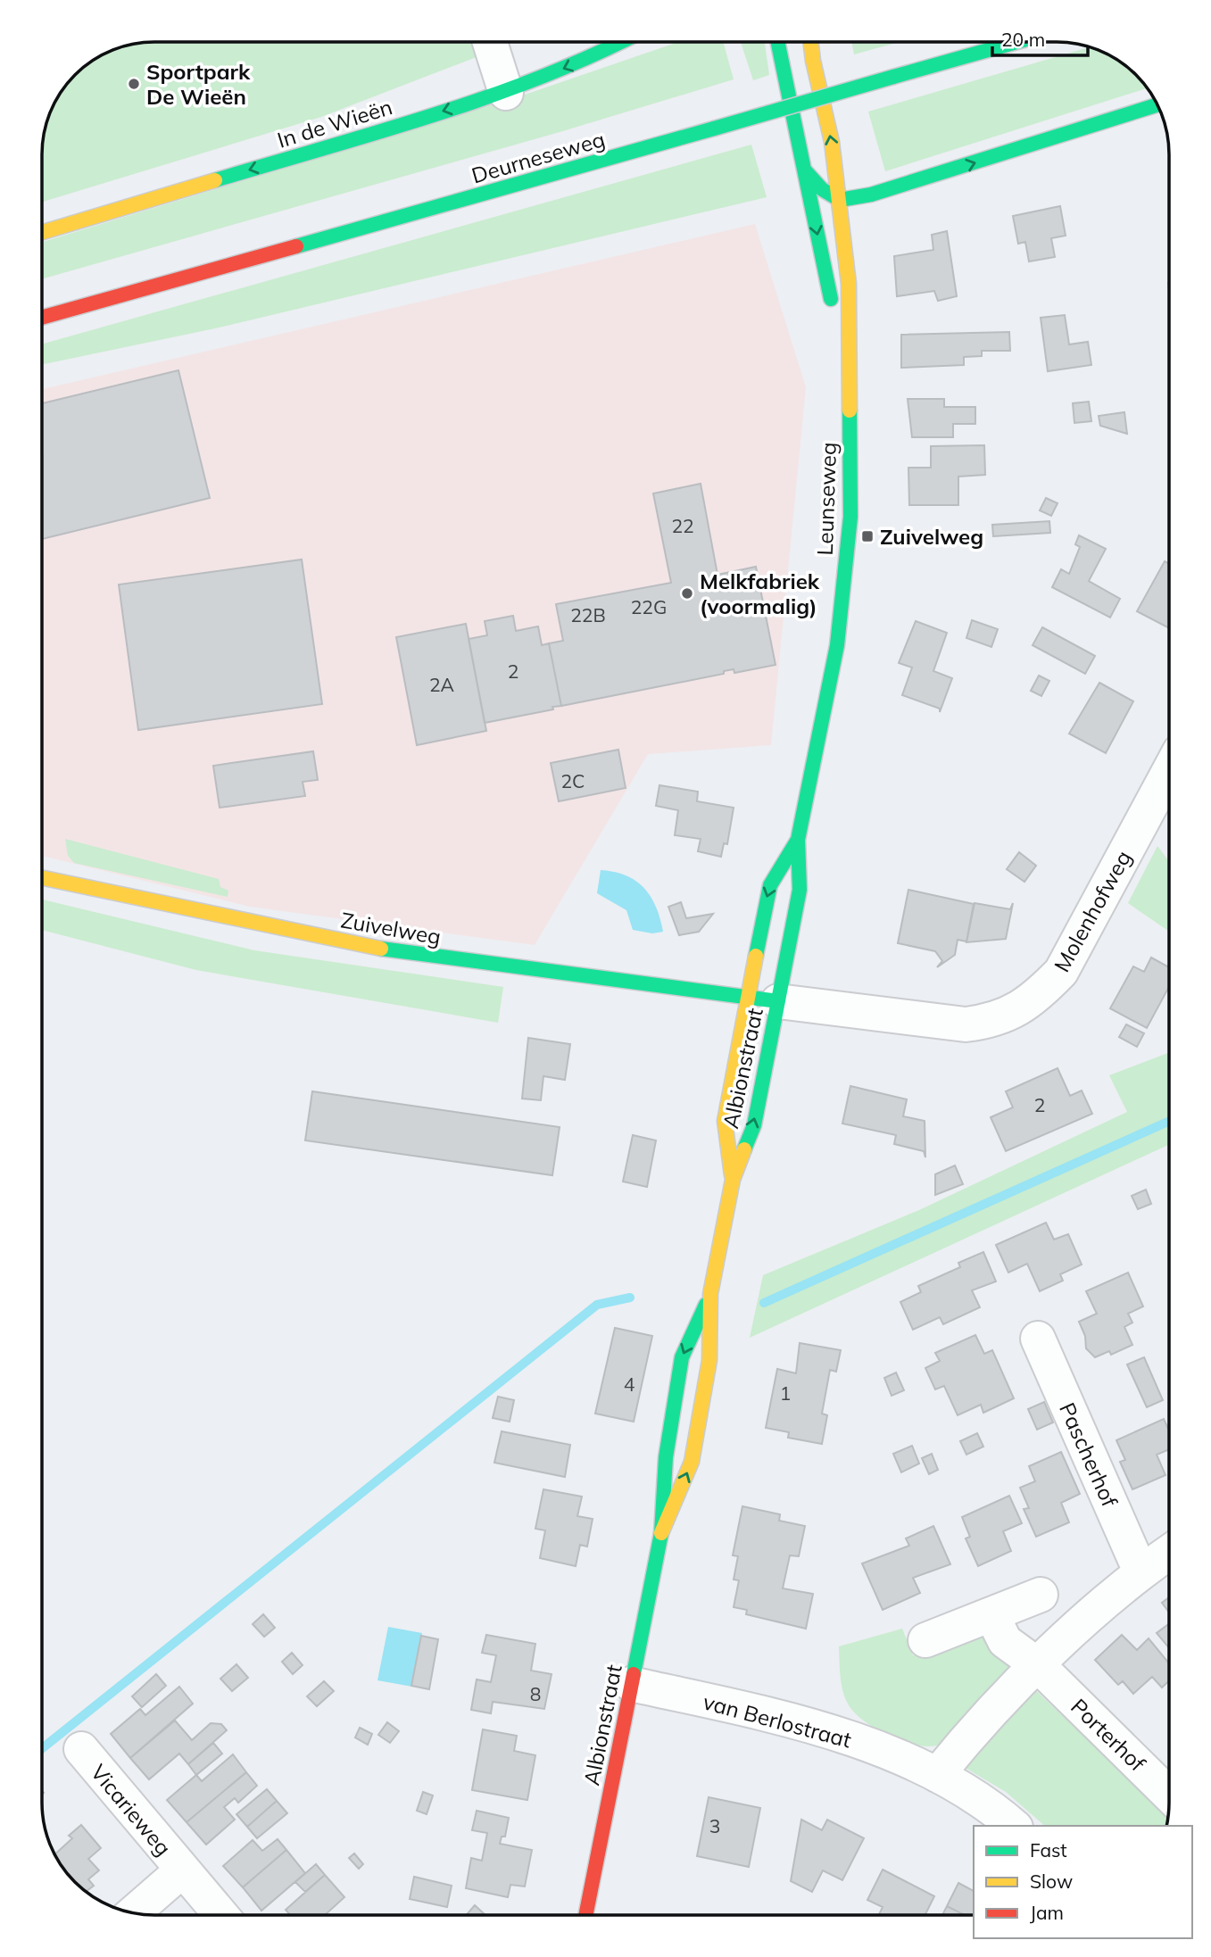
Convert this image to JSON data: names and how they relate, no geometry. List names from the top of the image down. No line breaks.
{"streets":{"main road":["In de Wieën","Deurneseweg","Leunseweg","Zuivelweg","Albionstraat"],"street":["Molenhofweg","Pascherhof","van Berlostraat","Porterhof","Vicarieweg"]},"crossings":[["Leunseweg","Molenhofweg"],["Leunseweg","Zuivelweg"],["Leunseweg","Albionstraat"],["Molenhofweg","Zuivelweg"],["Molenhofweg","Albionstraat"],["Zuivelweg","Albionstraat"],["Albionstraat","van Berlostraat"]],"one_way":["In de Wieën"],"places":{"other":["Sportpark De Wieën","Melkfabriek (voormalig)"],"transit":["Zuivelweg"]},"house_numbers":["22","22G","22B","2","2A","2C","2","4","1","8","3"],"legend":["Fast","Slow","Jam"],"scale_bar":"20 m"}
